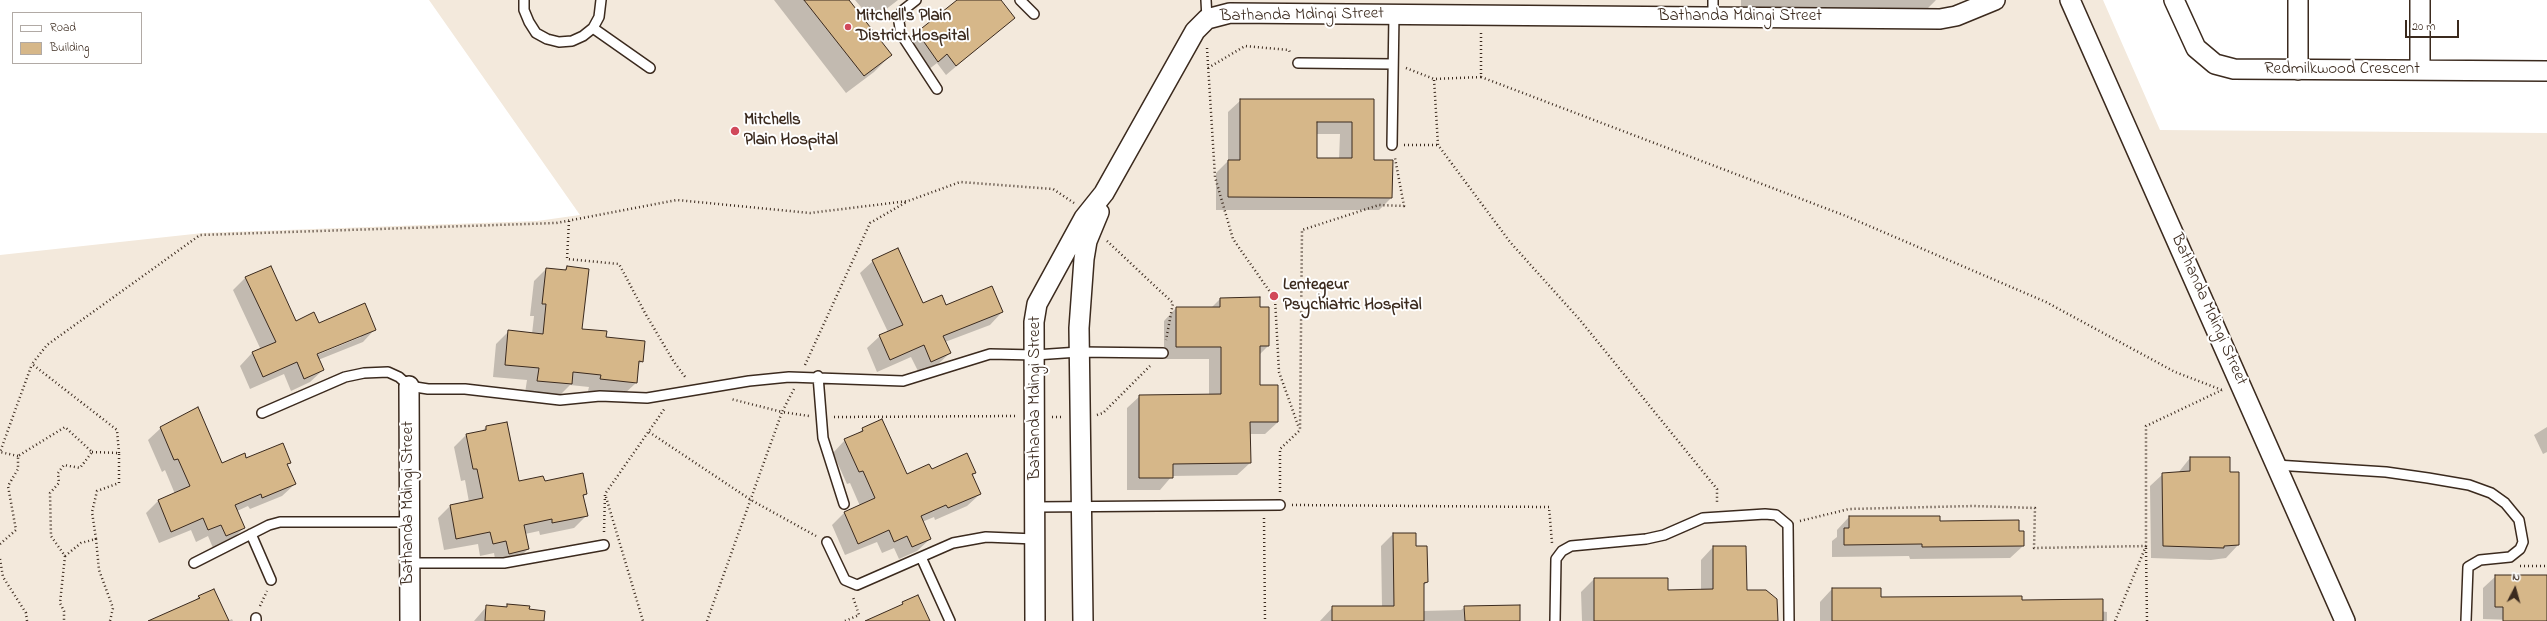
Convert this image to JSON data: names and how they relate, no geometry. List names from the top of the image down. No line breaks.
{"streets":{"street":["Bathanda Mdingi Street","Redmilkwood Crescent"]},"places":["Mitchell's Plain District Hospital","Mitchells Plain Hospital","Lentegeur Psychiatric Hospital"],"legend":["Road","Building"],"scale_bar":"20 m","north":"top"}
